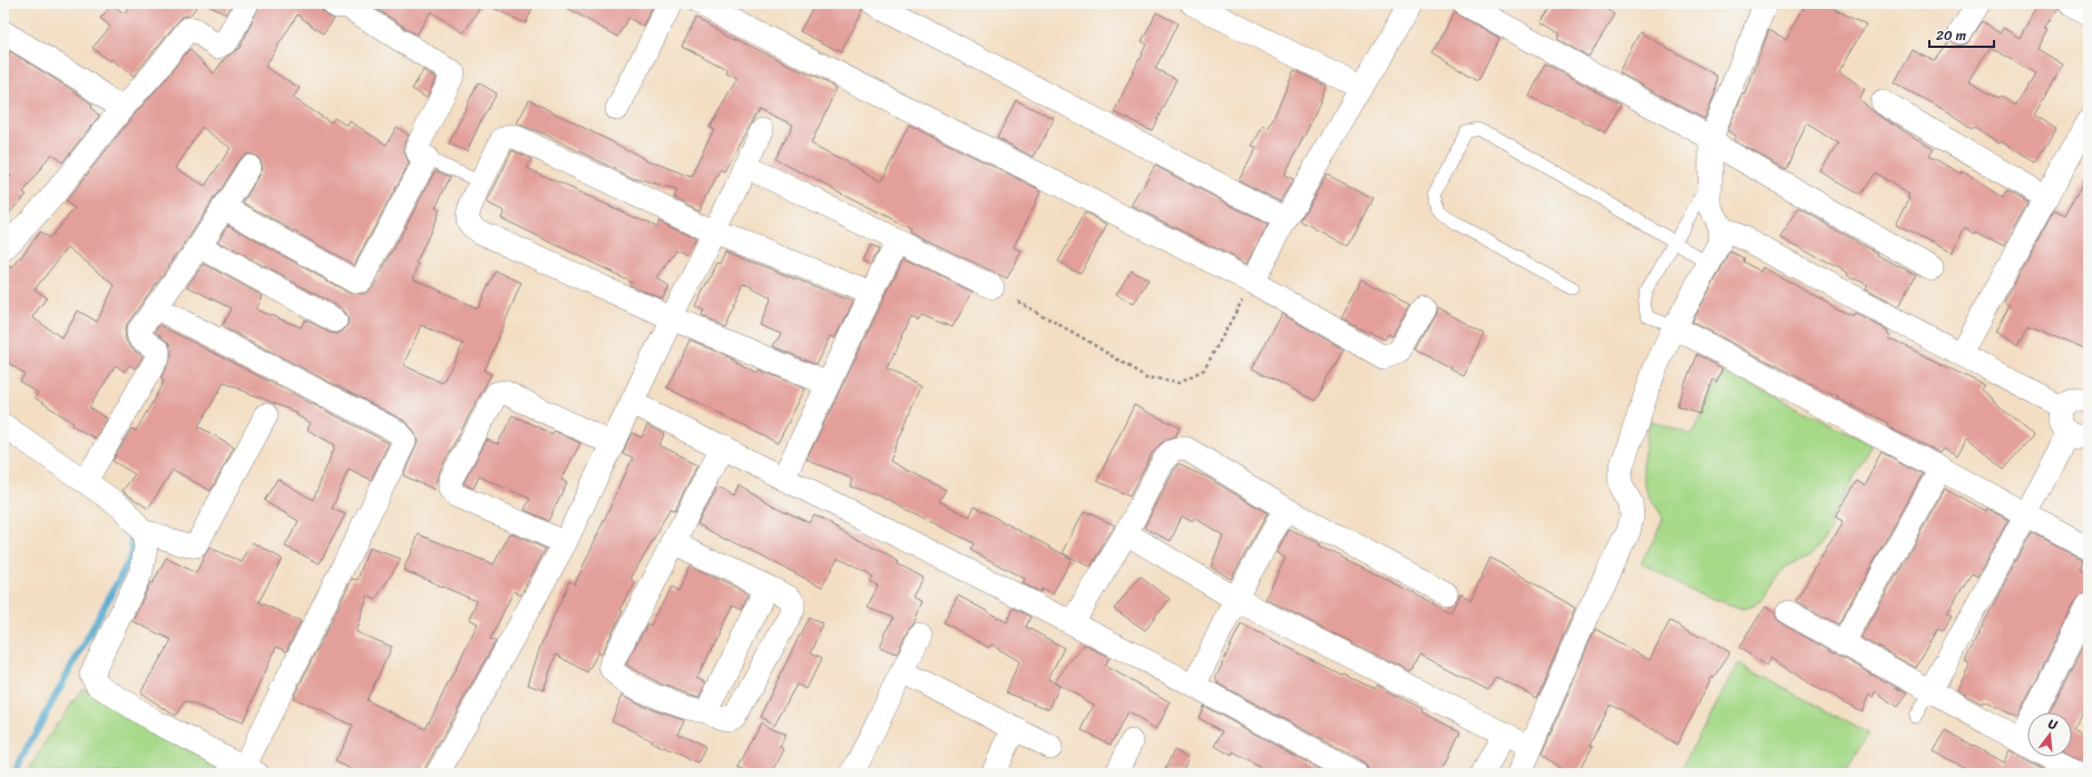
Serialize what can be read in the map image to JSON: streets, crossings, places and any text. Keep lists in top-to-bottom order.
{
  "scale_bar": "20 m",
  "north": "top"
}
